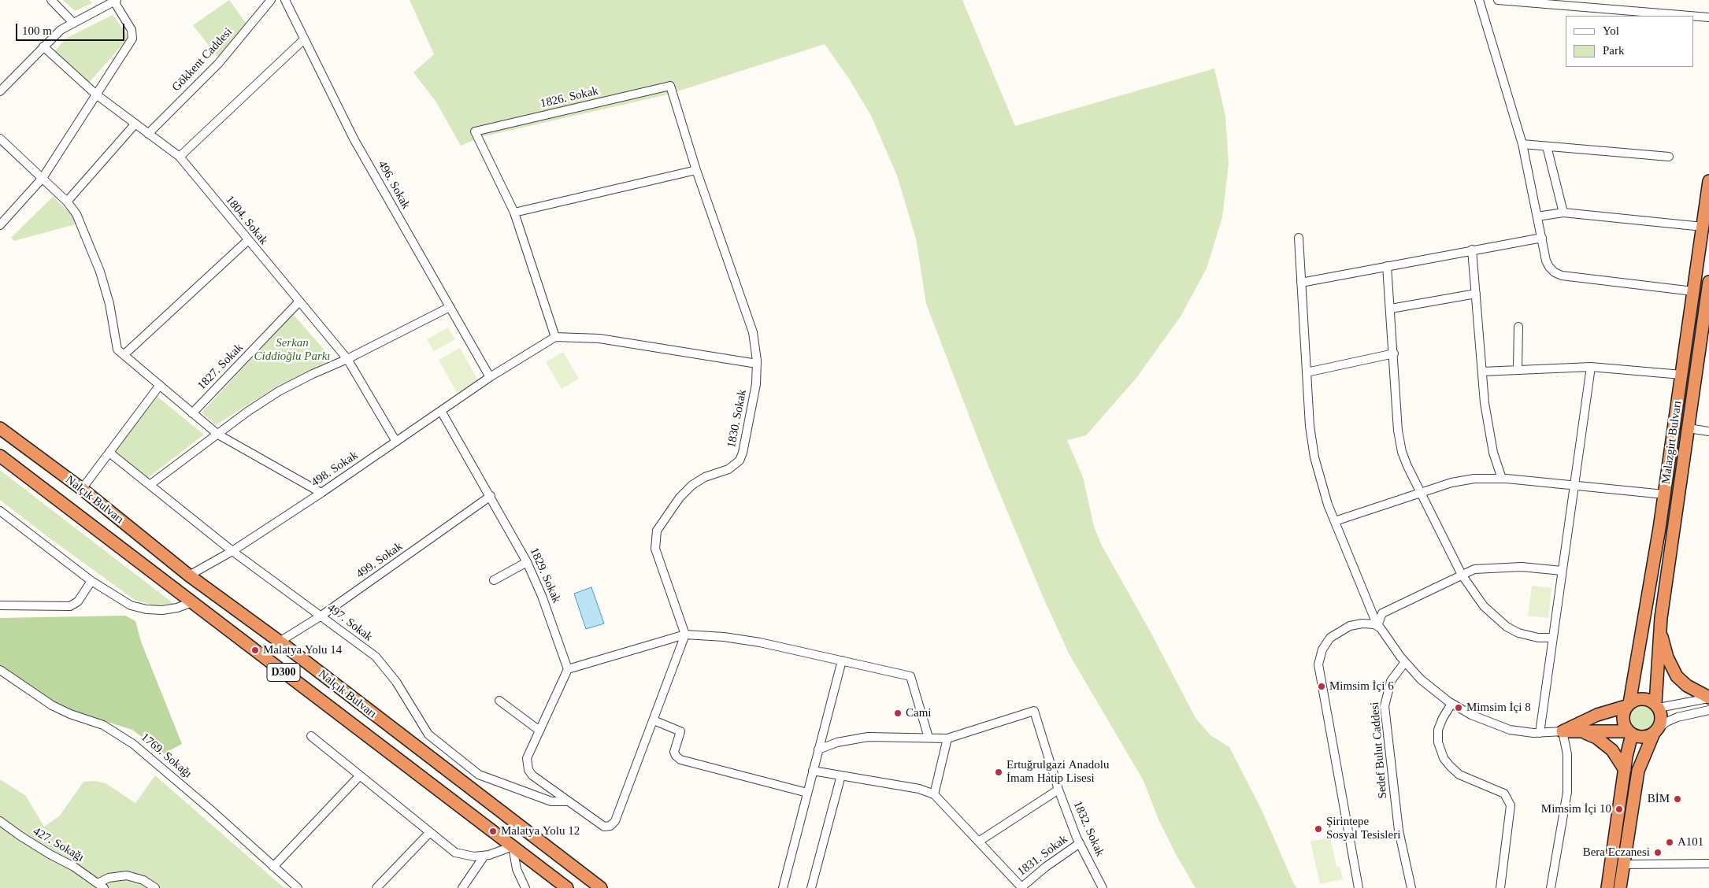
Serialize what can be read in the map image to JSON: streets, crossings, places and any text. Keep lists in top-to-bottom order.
{
  "streets": {
    "highway": ["Malazgirt Bulvarı", "Nalçık Bulvarı", "D300"],
    "street": [
      "Gökkent Caddesi",
      "1826. Sokak",
      "496. Sokak",
      "1804. Sokak",
      "1827. Sokak",
      "1830. Sokak",
      "498. Sokak",
      "499. Sokak",
      "1829. Sokak",
      "497. Sokak",
      "Sedef Bulut Caddesi",
      "1769. Sokağı",
      "1832. Sokak",
      "427. Sokağı",
      "1831. Sokak"
    ]
  },
  "crossings": [
    ["Gökkent Caddesi", "1804. Sokak"],
    ["1826. Sokak", "1830. Sokak"],
    ["496. Sokak", "498. Sokak"],
    ["1804. Sokak", "1827. Sokak"],
    ["1804. Sokak", "498. Sokak"],
    ["498. Sokak", "Nalçık Bulvarı"],
    ["498. Sokak", "1829. Sokak"],
    ["498. Sokak", "497. Sokak"],
    ["Nalçık Bulvarı", "499. Sokak"],
    ["499. Sokak", "1829. Sokak"],
    ["499. Sokak", "497. Sokak"],
    ["1832. Sokak", "1831. Sokak"]
  ],
  "parks": ["Serkan Ciddioğlu Parkı"],
  "places": [
    "Malatya Yolu 14",
    "Mimsim İçi 6",
    "Mimsim İçi 8",
    "Cami",
    "Ertuğrulgazi Anadolu İmam Hatip Lisesi",
    "BİM",
    "Mimsim İçi 10",
    "Şirintepe Sosyal Tesisleri",
    "Malatya Yolu 12",
    "A101",
    "Bera Eczanesi"
  ],
  "legend": ["Yol", "Park"],
  "scale_bar": "100 m"
}
